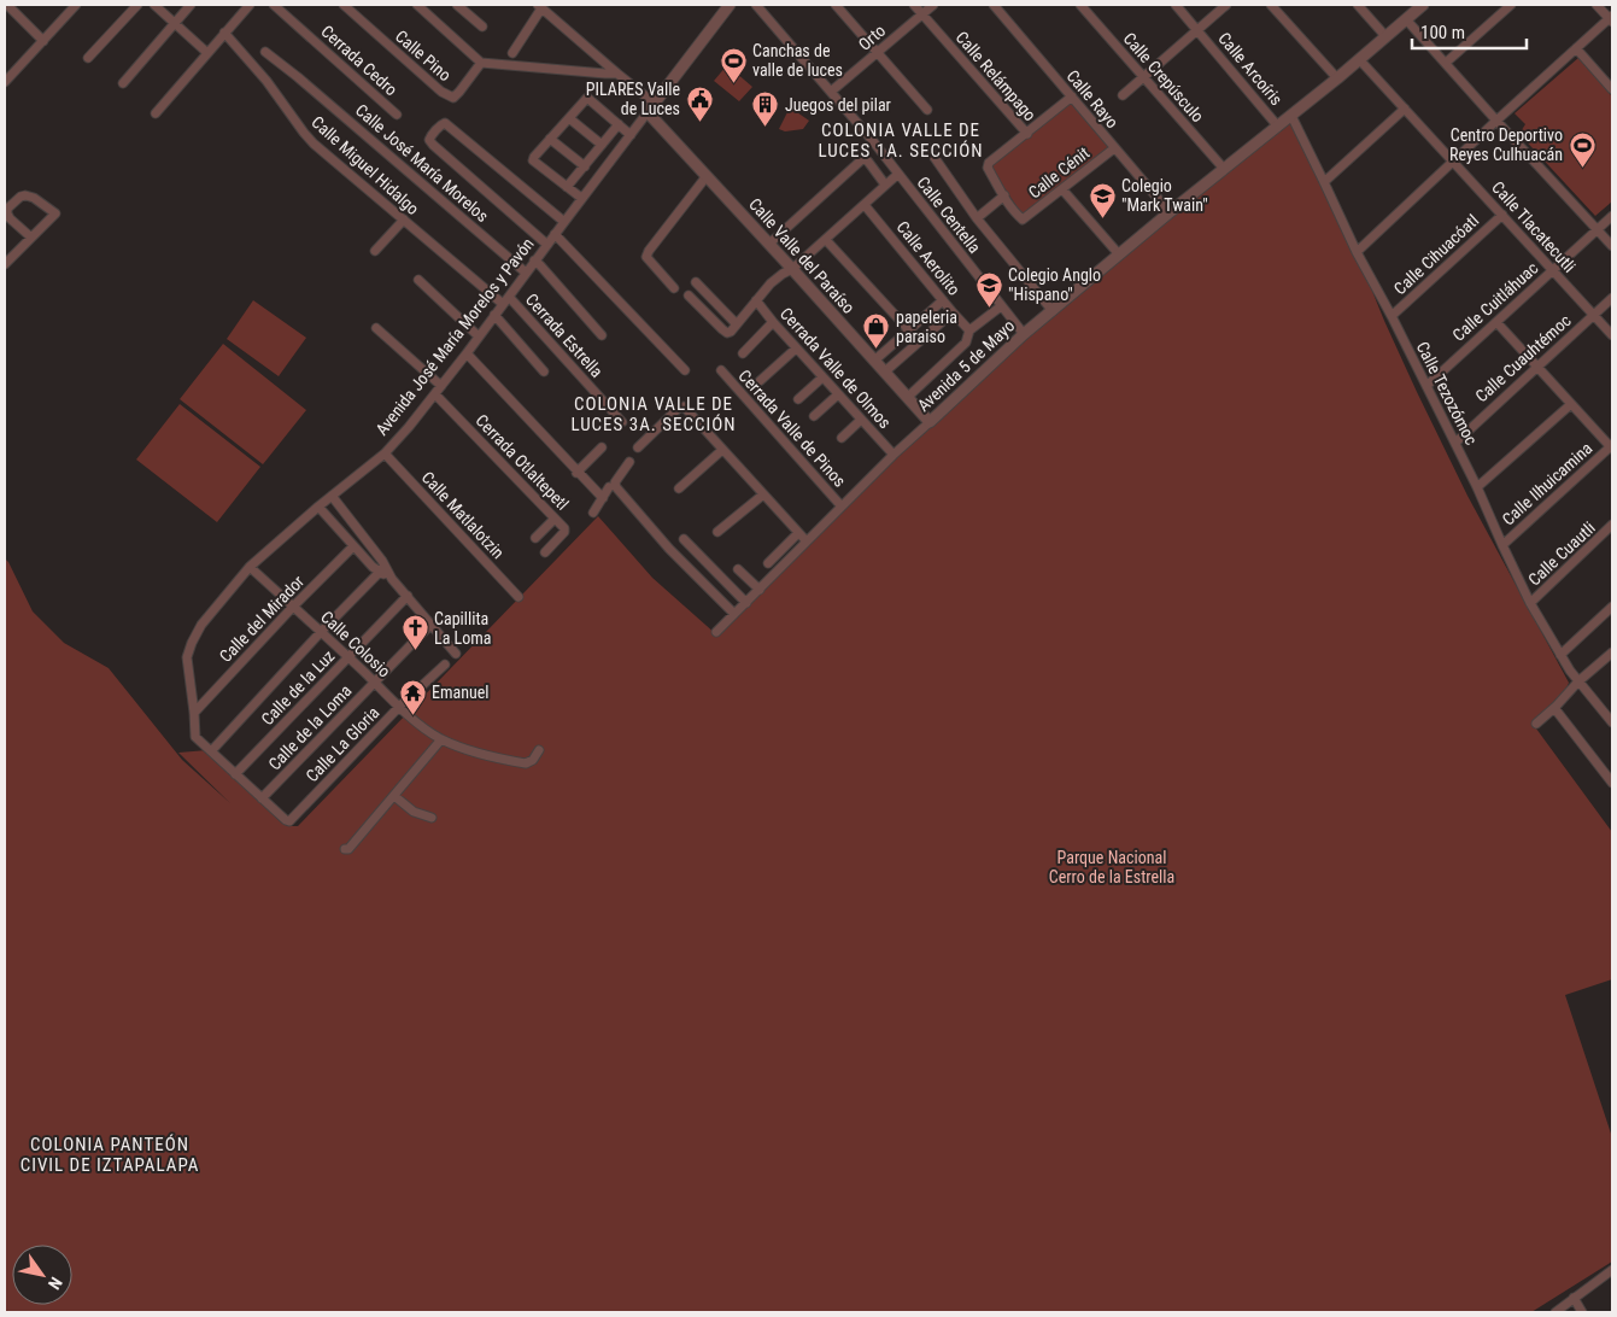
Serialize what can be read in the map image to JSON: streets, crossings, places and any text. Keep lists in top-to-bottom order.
{
  "streets": {
    "street": [
      "Orto",
      "Calle Pino",
      "Cerrada Cedro",
      "Calle Arcoíris",
      "Calle Relámpago",
      "Calle Crepúsculo",
      "Calle Rayo",
      "Calle José María Morelos",
      "Calle Miguel Hidalgo",
      "Calle Cénit",
      "Calle Centella",
      "Calle Tlacatecutli",
      "Calle Cihuacóatl",
      "Calle Valle del Paraíso",
      "Calle Aerolito",
      "Calle Cuitláhuac",
      "Cerrada Estrella",
      "Avenida José María Morelos y Pavón",
      "Calle Cuauhtémoc",
      "Avenida 5 de Mayo",
      "Cerrada Valle de Olmos",
      "Calle Tezozómoc",
      "Cerrada Valle de Pinos",
      "Cerrada Otlaltepetl",
      "Calle Ilhuicamina",
      "Calle Matlalotzin",
      "Calle Cuautli",
      "Calle del Mirador",
      "Calle Colosio",
      "Calle de la Luz",
      "Calle de la Loma",
      "Calle La Gloria"
    ]
  },
  "crossings": [
    ["Orto", "Calle Relámpago"],
    ["Orto", "Calle Centella"],
    ["Calle Arcoíris", "Avenida 5 de Mayo"],
    ["Calle Relámpago", "Calle Cénit"],
    ["Calle Crepúsculo", "Avenida 5 de Mayo"],
    ["Calle Rayo", "Calle Cénit"],
    ["Calle Rayo", "Avenida 5 de Mayo"],
    ["Calle José María Morelos", "Avenida José María Morelos y Pavón"],
    ["Calle Miguel Hidalgo", "Avenida José María Morelos y Pavón"],
    ["Calle Centella", "Avenida 5 de Mayo"],
    ["Calle Tlacatecutli", "Calle Cihuacóatl"],
    ["Calle Tlacatecutli", "Calle Cuitláhuac"],
    ["Calle Tlacatecutli", "Calle Cuauhtémoc"],
    ["Calle Tlacatecutli", "Avenida 5 de Mayo"],
    ["Calle Cihuacóatl", "Calle Tezozómoc"],
    ["Calle Valle del Paraíso", "Avenida José María Morelos y Pavón"],
    ["Calle Valle del Paraíso", "Avenida 5 de Mayo"],
    ["Calle Cuitláhuac", "Calle Tezozómoc"],
    ["Cerrada Estrella", "Avenida José María Morelos y Pavón"],
    ["Avenida José María Morelos y Pavón", "Cerrada Otlaltepetl"],
    ["Avenida José María Morelos y Pavón", "Calle Matlalotzin"],
    ["Avenida José María Morelos y Pavón", "Calle del Mirador"],
    ["Avenida José María Morelos y Pavón", "Calle Colosio"],
    ["Calle Cuauhtémoc", "Calle Tezozómoc"],
    ["Avenida 5 de Mayo", "Cerrada Valle de Olmos"],
    ["Avenida 5 de Mayo", "Calle Tezozómoc"],
    ["Avenida 5 de Mayo", "Cerrada Valle de Pinos"],
    ["Calle Tezozómoc", "Calle Ilhuicamina"],
    ["Calle Tezozómoc", "Calle Cuautli"],
    ["Calle del Mirador", "Calle Colosio"],
    ["Calle Colosio", "Calle de la Luz"],
    ["Calle Colosio", "Calle de la Loma"],
    ["Calle Colosio", "Calle La Gloria"],
    ["Calle de la Loma", "Calle La Gloria"]
  ],
  "districts": ["COLONIA VALLE DE LUCES 1A. SECCIÓN", "COLONIA VALLE DE LUCES 3A. SECCIÓN", "COLONIA PANTEÓN CIVIL DE IZTAPALAPA"],
  "parks": ["Parque Nacional Cerro de la Estrella"],
  "places": {
    "sports": ["Canchas de valle de luces", "Centro Deportivo Reyes Culhuacán"],
    "public building": ["PILARES Valle de Luces"],
    "building": ["Juegos del pilar"],
    "school or university": ["Colegio \"Mark Twain\"", "Colegio Anglo \"Hispano\""],
    "shop": ["papeleria paraiso"],
    "church": ["Capillita La Loma"],
    "temple": ["Emanuel"]
  },
  "scale_bar": "100 m",
  "north": "bottom right"
}
